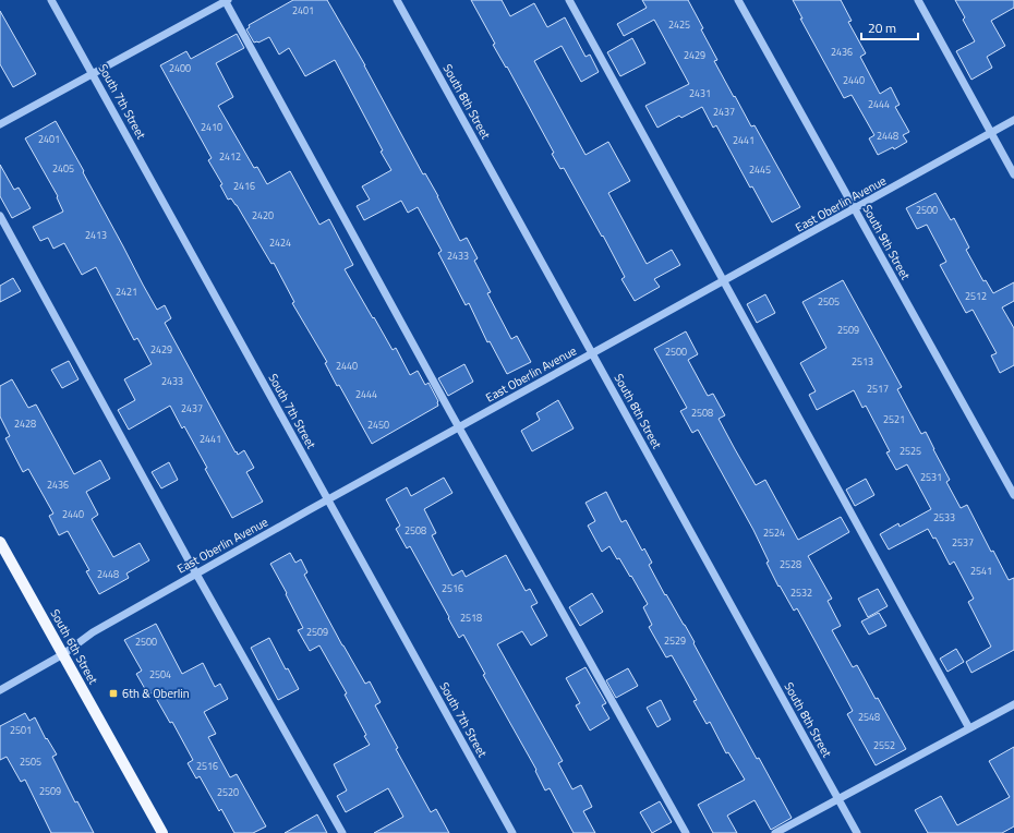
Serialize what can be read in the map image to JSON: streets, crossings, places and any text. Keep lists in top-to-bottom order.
{
  "streets": {
    "main road": ["South 6th Street"],
    "street": [
      "South 7th Street",
      "South 8th Street",
      "East Oberlin Avenue",
      "South 9th Street"
    ]
  },
  "crossings": [
    ["South 7th Street", "East Oberlin Avenue"],
    ["South 8th Street", "East Oberlin Avenue"],
    ["East Oberlin Avenue", "South 9th Street"],
    ["East Oberlin Avenue", "South 6th Street"]
  ],
  "places": {
    "transit": ["6th & Oberlin"]
  },
  "house_numbers": [
    "2401",
    "2425",
    "2436",
    "2429",
    "2400",
    "2440",
    "2431",
    "2444",
    "2437",
    "2410",
    "2448",
    "2401",
    "2441",
    "2412",
    "2405",
    "2445",
    "2416",
    "2500",
    "2420",
    "2413",
    "2424",
    "2433",
    "2421",
    "2512",
    "2505",
    "2509",
    "2429",
    "2500",
    "2513",
    "2440",
    "2433",
    "2517",
    "2444",
    "2437",
    "2508",
    "2521",
    "2428",
    "2450",
    "2441",
    "2525",
    "2531",
    "2436",
    "2440",
    "2533",
    "2508",
    "2524",
    "2537",
    "2528",
    "2541",
    "2448",
    "2516",
    "2532",
    "2518",
    "2509",
    "2529",
    "2500",
    "2504",
    "2548",
    "2501",
    "2552",
    "2505",
    "2516",
    "2509",
    "2520"
  ],
  "scale_bar": "20 m"
}
